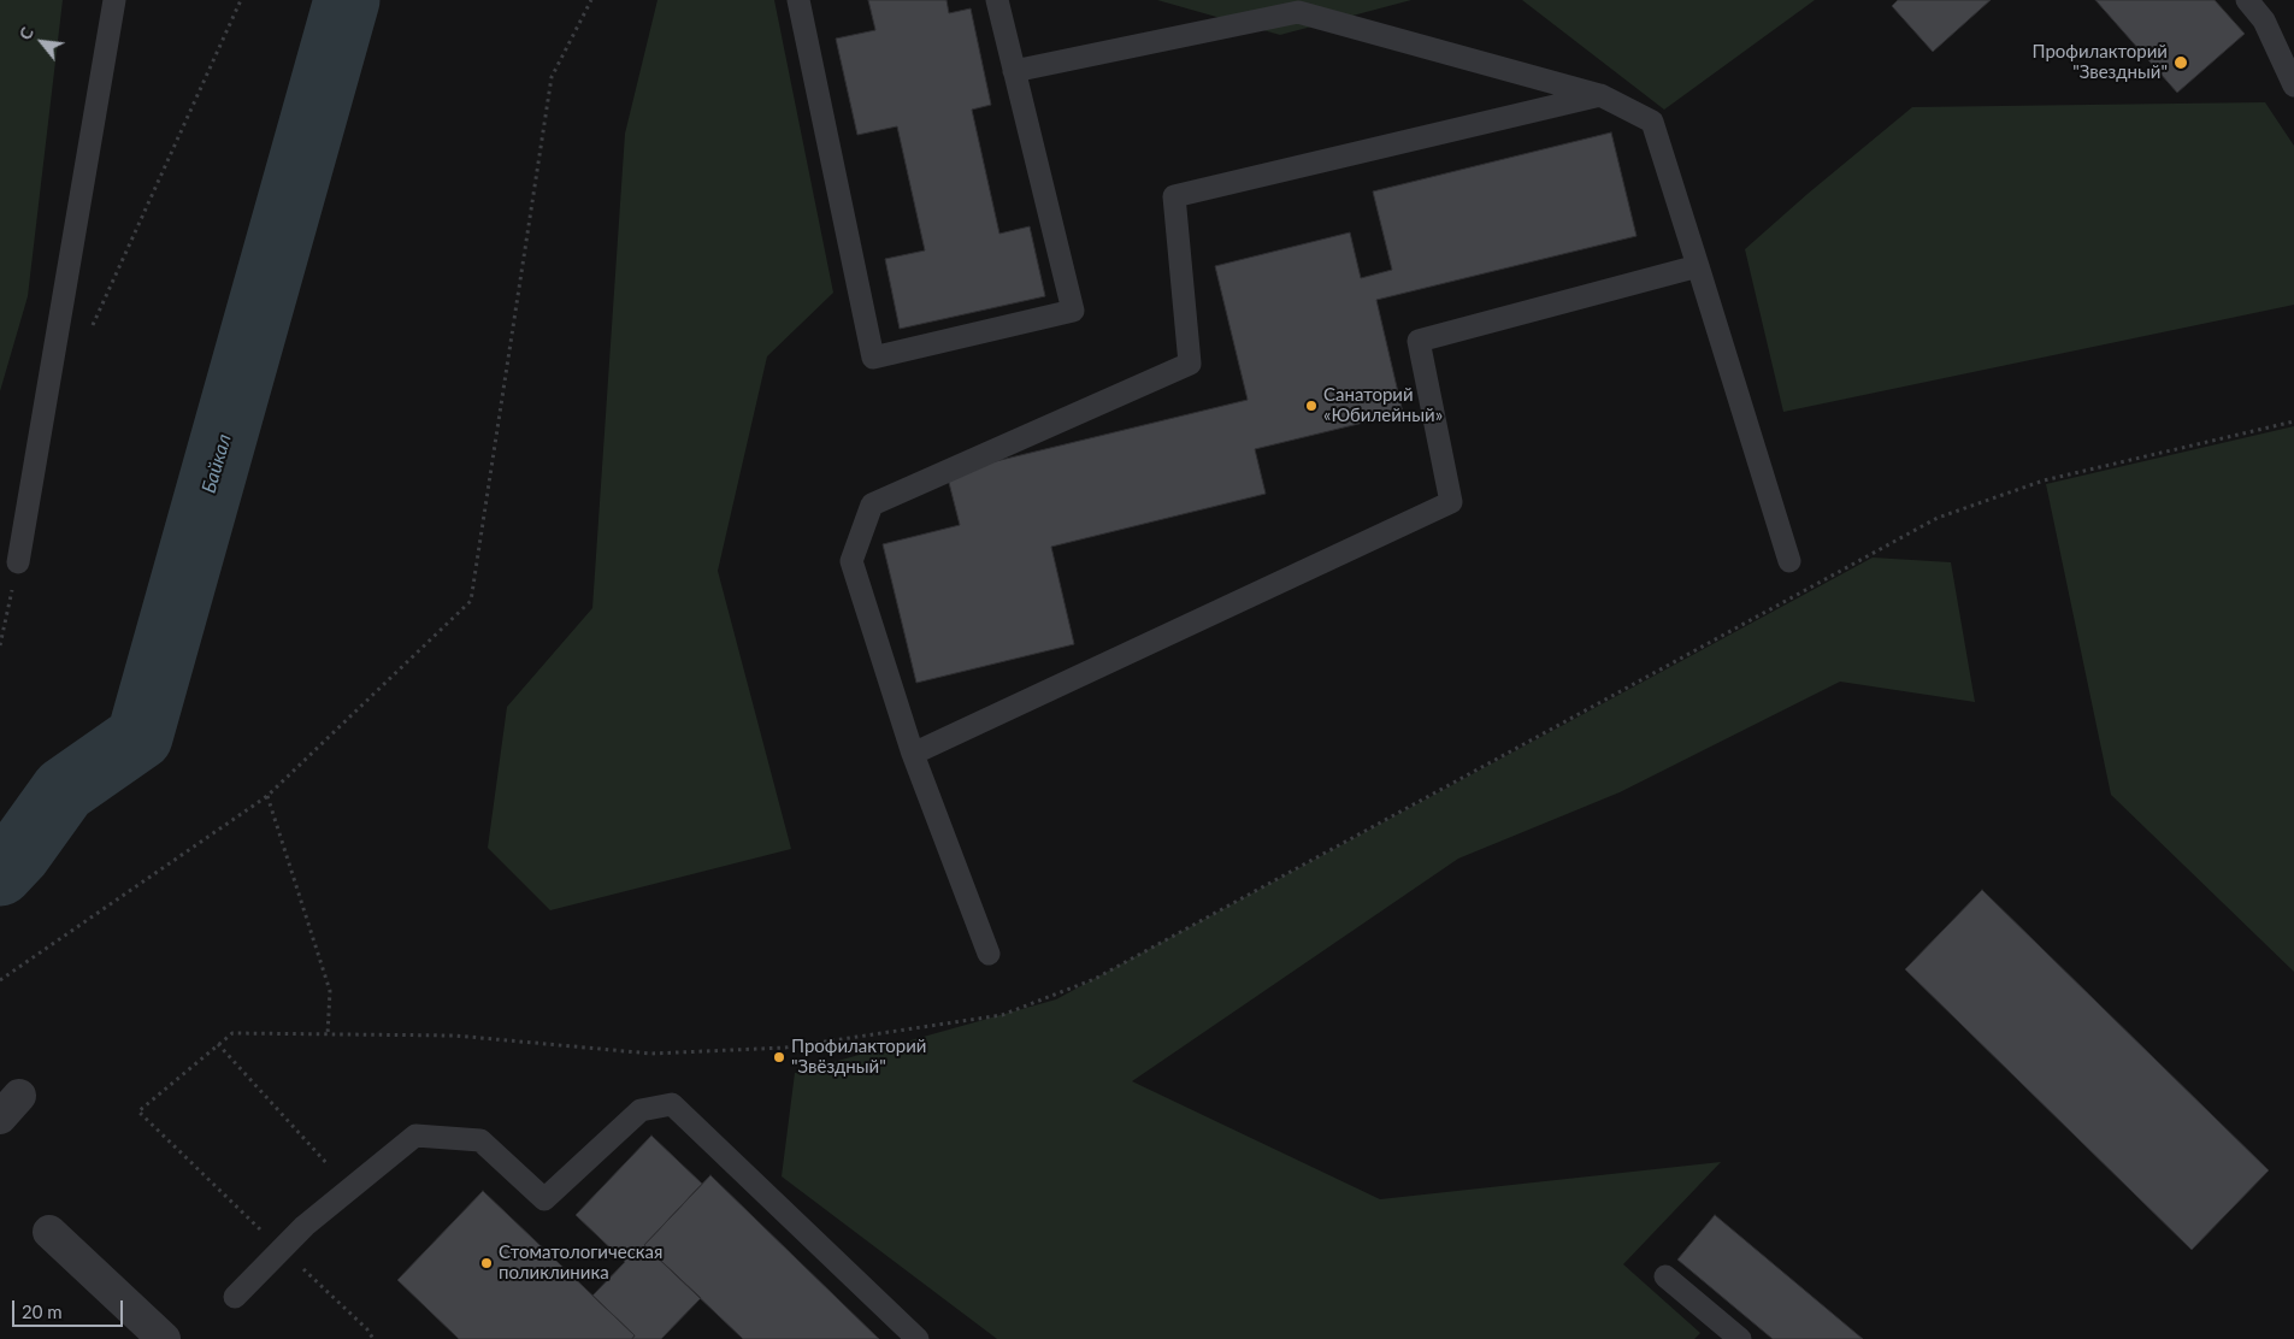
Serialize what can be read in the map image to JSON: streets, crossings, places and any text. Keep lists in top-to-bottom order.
{
  "water": ["Байкал"],
  "places": [
    "Профилакторий \"Звездный\"",
    "Санаторий «Юбилейный»",
    "Профилакторий \"Звёздный\"",
    "Стоматологическая поликлиника"
  ],
  "scale_bar": "20 m",
  "north": "top left"
}
